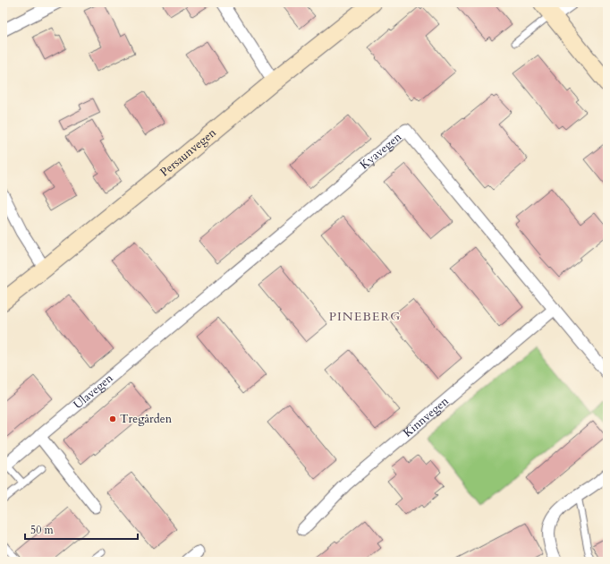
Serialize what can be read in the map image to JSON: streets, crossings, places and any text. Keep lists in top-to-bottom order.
{
  "streets": {
    "street": [
      "Kyavegen",
      "Persaunvegen",
      "Ulavegen",
      "Kinnvegen"
    ]
  },
  "crossings": [
    ["Kyavegen", "Ulavegen"],
    ["Kyavegen", "Kinnvegen"]
  ],
  "districts": ["PINEBERG"],
  "places": ["Tregården"],
  "scale_bar": "50 m"
}
